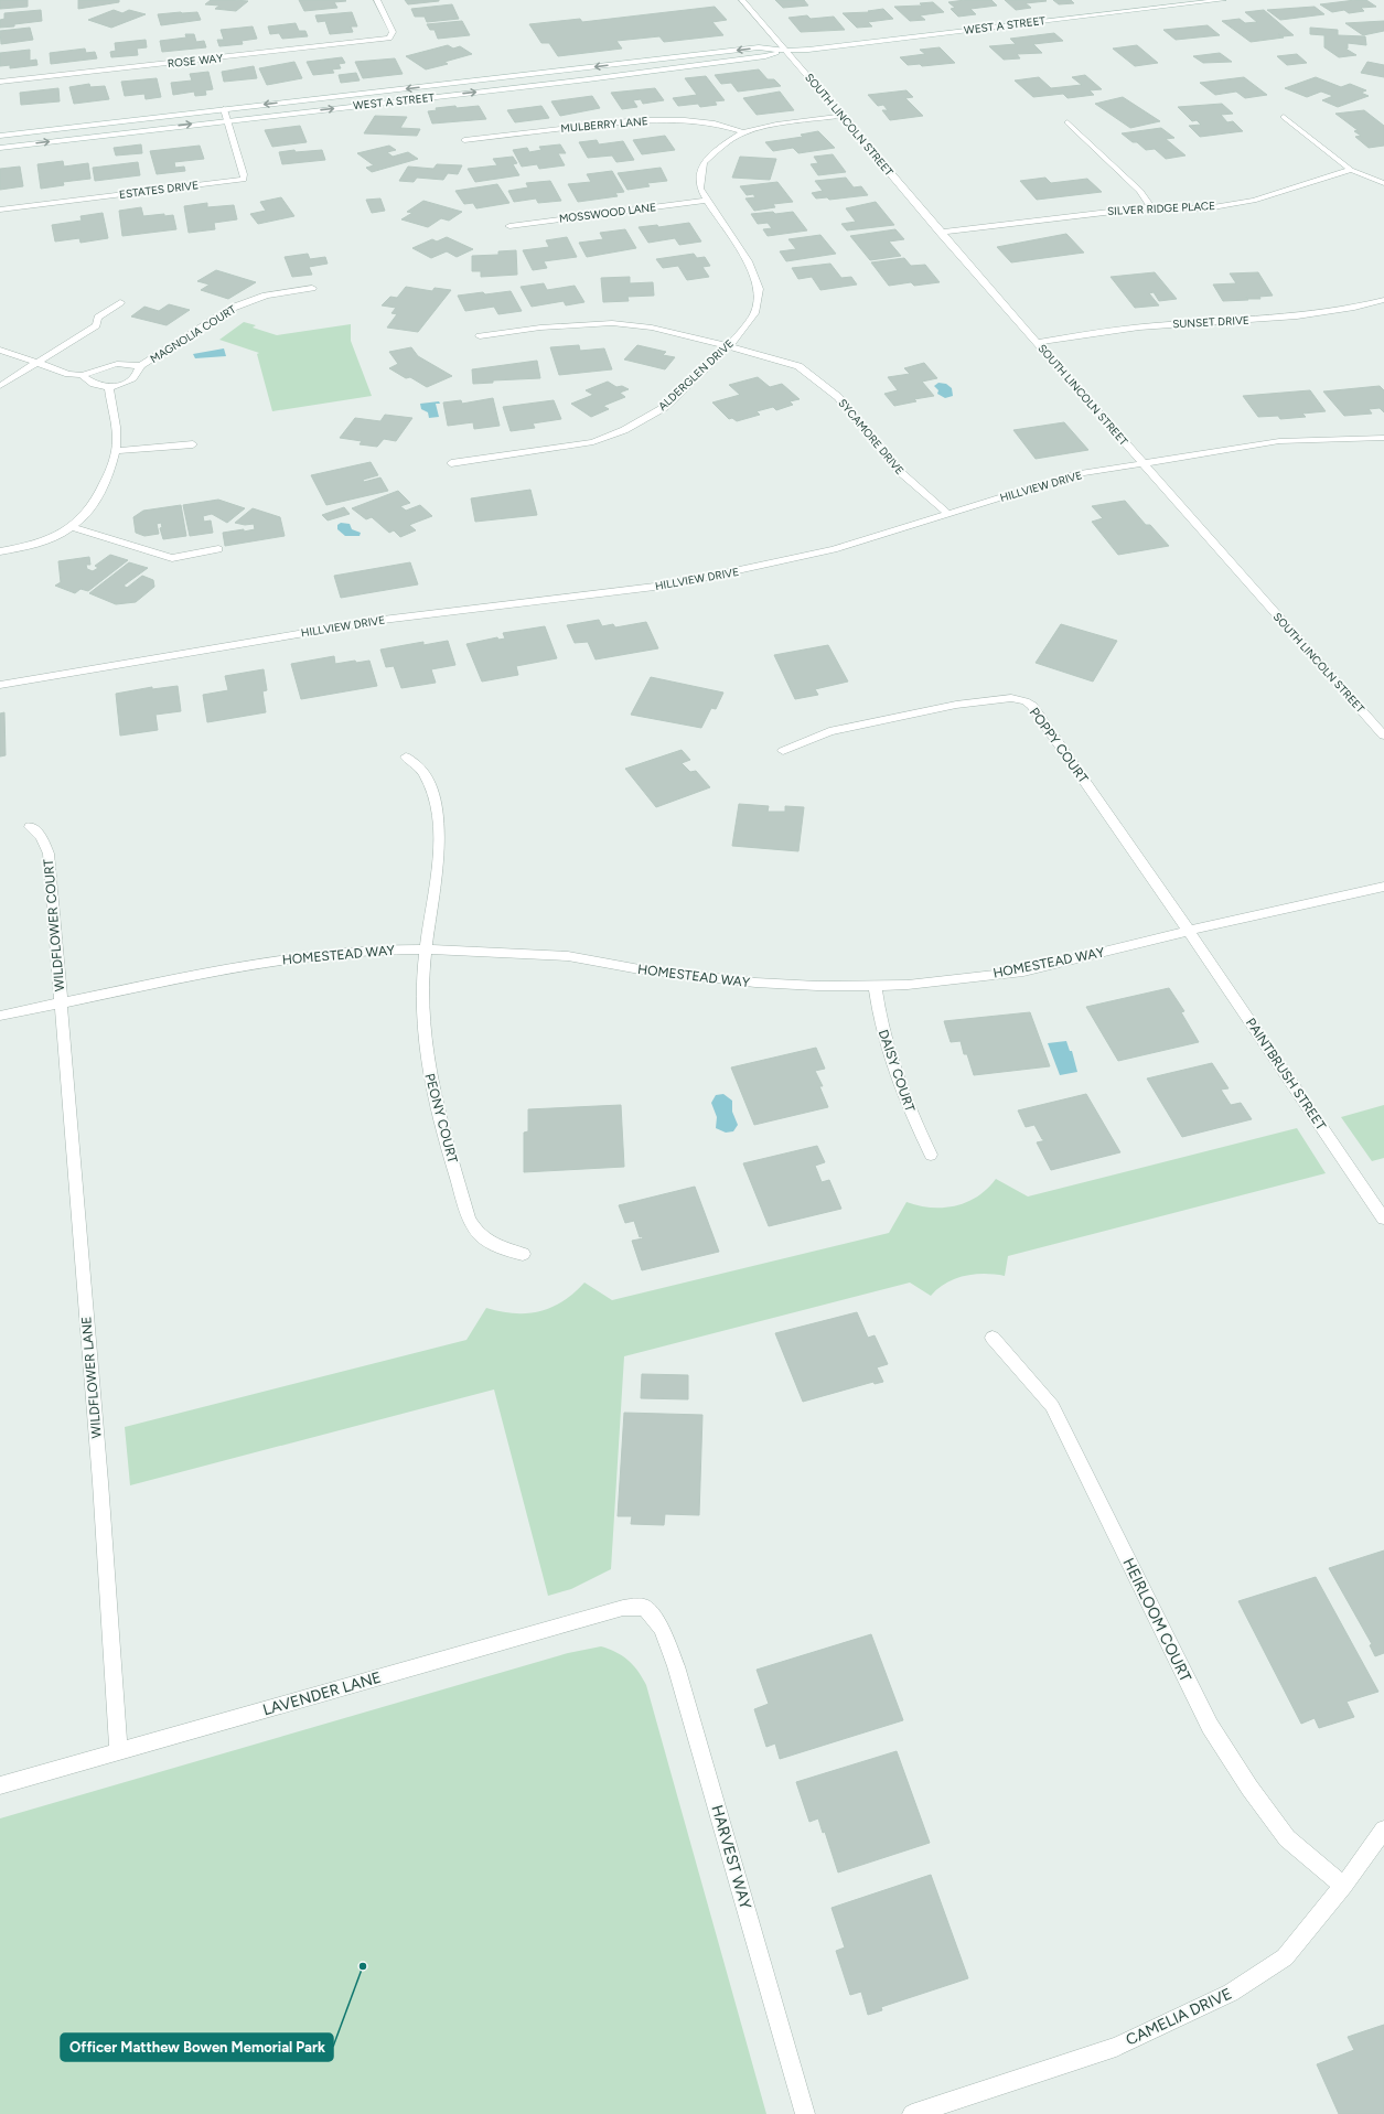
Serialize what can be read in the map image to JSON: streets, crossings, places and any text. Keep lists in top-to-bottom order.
{
  "streets": {
    "street": [
      "WEST A STREET",
      "ROSE WAY",
      "MULBERRY LANE",
      "SOUTH LINCOLN STREET",
      "ESTATES DRIVE",
      "SILVER RIDGE PLACE",
      "MOSSWOOD LANE",
      "SUNSET DRIVE",
      "MAGNOLIA COURT",
      "ALDERGLEN DRIVE",
      "SYCAMORE DRIVE",
      "HILLVIEW DRIVE",
      "POPPY COURT",
      "WILDFLOWER COURT",
      "HOMESTEAD WAY",
      "DAISY COURT",
      "PAINTBRUSH STREET",
      "PEONY COURT",
      "WILDFLOWER LANE",
      "HEIRLOOM COURT",
      "LAVENDER LANE",
      "HARVEST WAY",
      "CAMELIA DRIVE"
    ]
  },
  "crossings": [
    ["WEST A STREET", "SOUTH LINCOLN STREET"],
    ["WEST A STREET", "ESTATES DRIVE"],
    ["MULBERRY LANE", "ALDERGLEN DRIVE"],
    ["SOUTH LINCOLN STREET", "SILVER RIDGE PLACE"],
    ["SOUTH LINCOLN STREET", "SUNSET DRIVE"],
    ["SOUTH LINCOLN STREET", "ALDERGLEN DRIVE"],
    ["SOUTH LINCOLN STREET", "HILLVIEW DRIVE"],
    ["MOSSWOOD LANE", "ALDERGLEN DRIVE"],
    ["ALDERGLEN DRIVE", "SYCAMORE DRIVE"],
    ["SYCAMORE DRIVE", "HILLVIEW DRIVE"],
    ["POPPY COURT", "HOMESTEAD WAY"],
    ["POPPY COURT", "PAINTBRUSH STREET"],
    ["WILDFLOWER COURT", "HOMESTEAD WAY"],
    ["WILDFLOWER COURT", "WILDFLOWER LANE"],
    ["HOMESTEAD WAY", "DAISY COURT"],
    ["HOMESTEAD WAY", "PAINTBRUSH STREET"],
    ["HOMESTEAD WAY", "PEONY COURT"],
    ["HOMESTEAD WAY", "WILDFLOWER LANE"],
    ["WILDFLOWER LANE", "LAVENDER LANE"],
    ["HEIRLOOM COURT", "CAMELIA DRIVE"],
    ["LAVENDER LANE", "HARVEST WAY"]
  ],
  "places": ["Officer Matthew Bowen Memorial Park"]
}
